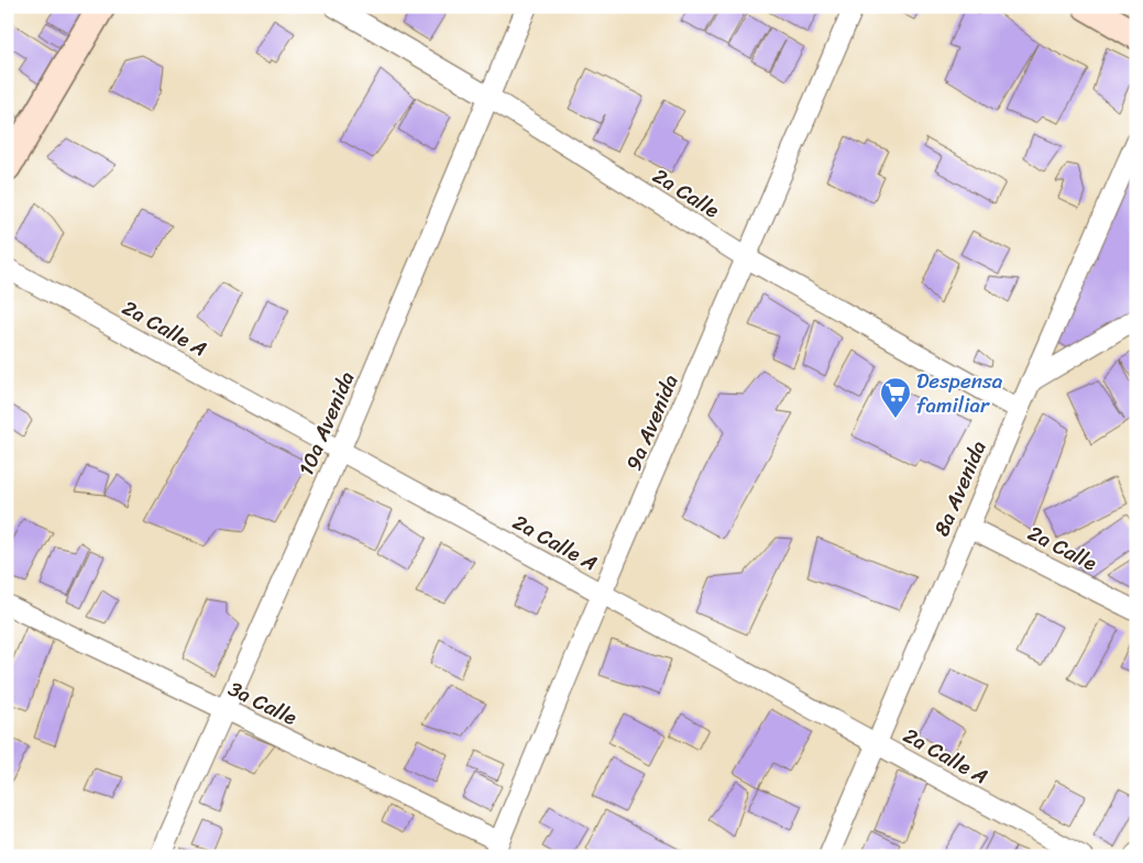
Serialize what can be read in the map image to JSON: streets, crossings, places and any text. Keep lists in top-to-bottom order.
{
  "streets": {
    "street": [
      "2a Calle",
      "2a Calle A",
      "9a Avenida",
      "10a Avenida",
      "8a Avenida",
      "3a Calle"
    ]
  },
  "crossings": [
    ["2a Calle", "9a Avenida"],
    ["2a Calle", "10a Avenida"],
    ["2a Calle", "8a Avenida"],
    ["2a Calle A", "9a Avenida"],
    ["2a Calle A", "10a Avenida"],
    ["2a Calle A", "8a Avenida"],
    ["9a Avenida", "3a Calle"],
    ["10a Avenida", "3a Calle"]
  ],
  "places": {
    "supermarket": ["Despensa familiar"]
  }
}
